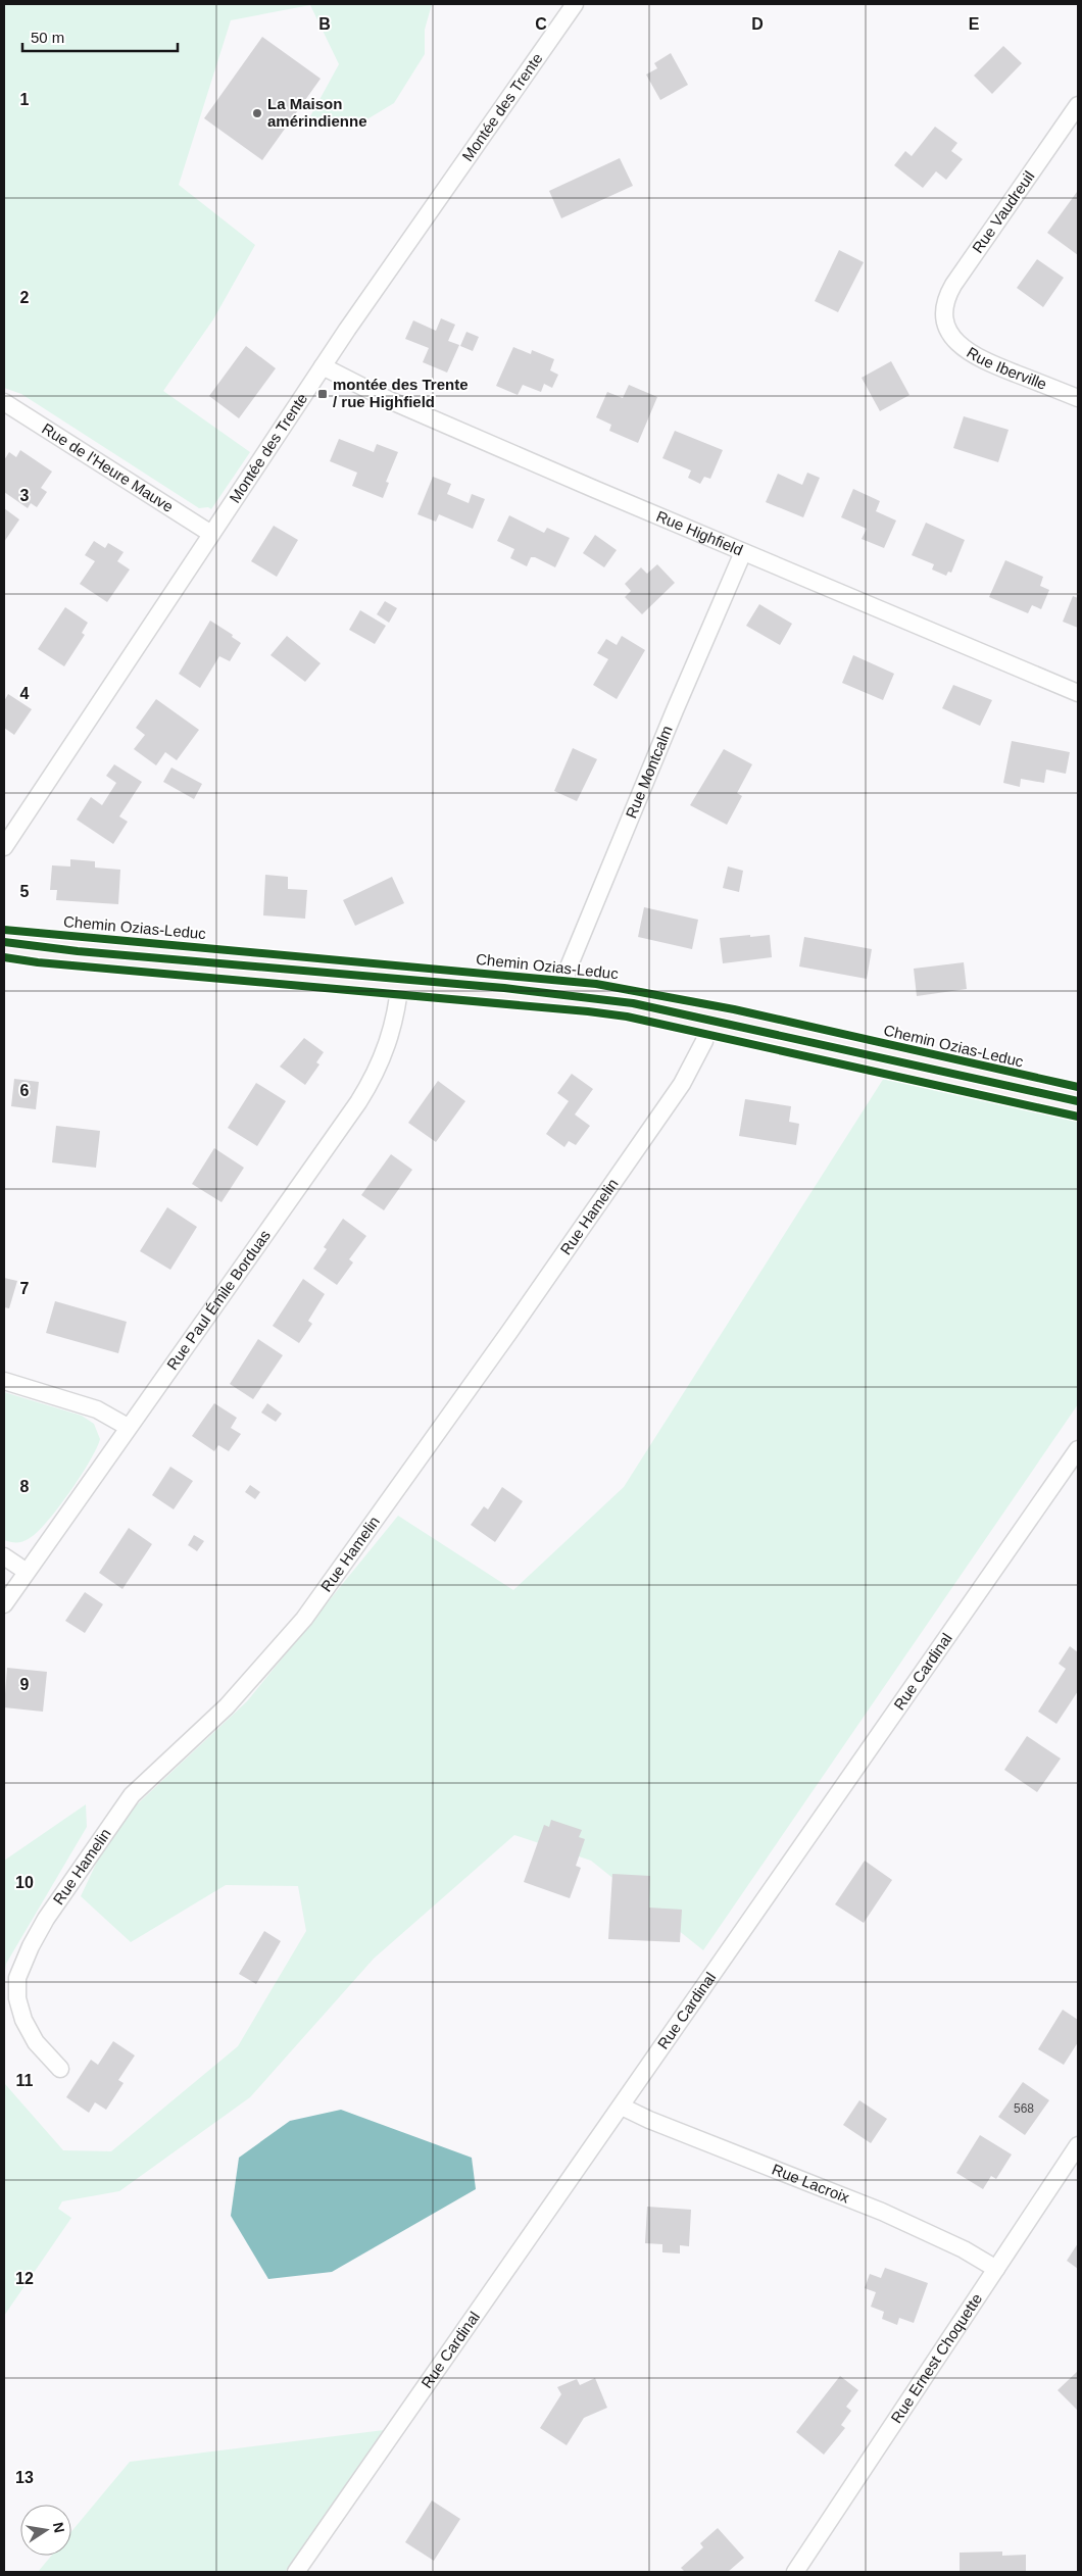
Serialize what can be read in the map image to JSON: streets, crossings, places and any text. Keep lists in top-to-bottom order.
{
  "streets": {
    "street": [
      "Montée des Trente",
      "Rue Vaudreuil",
      "Rue Iberville",
      "Rue de l'Heure Mauve",
      "Rue Highfield",
      "Rue Montcalm",
      "Chemin Ozias-Leduc",
      "Rue Hamelin",
      "Rue Paul Émile Borduas",
      "Rue Cardinal",
      "Rue Lacroix",
      "Rue Ernest Choquette"
    ]
  },
  "crossings": [
    ["Montée des Trente", "Rue de l'Heure Mauve"],
    ["Montée des Trente", "Rue Highfield"],
    ["Rue Vaudreuil", "Rue Iberville"],
    ["Rue Highfield", "Rue Montcalm"],
    ["Rue Montcalm", "Chemin Ozias-Leduc"],
    ["Chemin Ozias-Leduc", "Rue Hamelin"],
    ["Chemin Ozias-Leduc", "Rue Paul Émile Borduas"],
    ["Rue Cardinal", "Rue Lacroix"],
    ["Rue Lacroix", "Rue Ernest Choquette"]
  ],
  "places": {
    "other": ["La Maison amérindienne"],
    "transit": ["montée des Trente / rue Highfield"]
  },
  "house_numbers": ["568"],
  "scale_bar": "50 m",
  "north": "right",
  "grid": {
    "columns": [
      "B",
      "C",
      "D",
      "E"
    ],
    "rows": [
      "1",
      "2",
      "3",
      "4",
      "5",
      "6",
      "7",
      "8",
      "9",
      "10",
      "11",
      "12",
      "13"
    ]
  }
}
